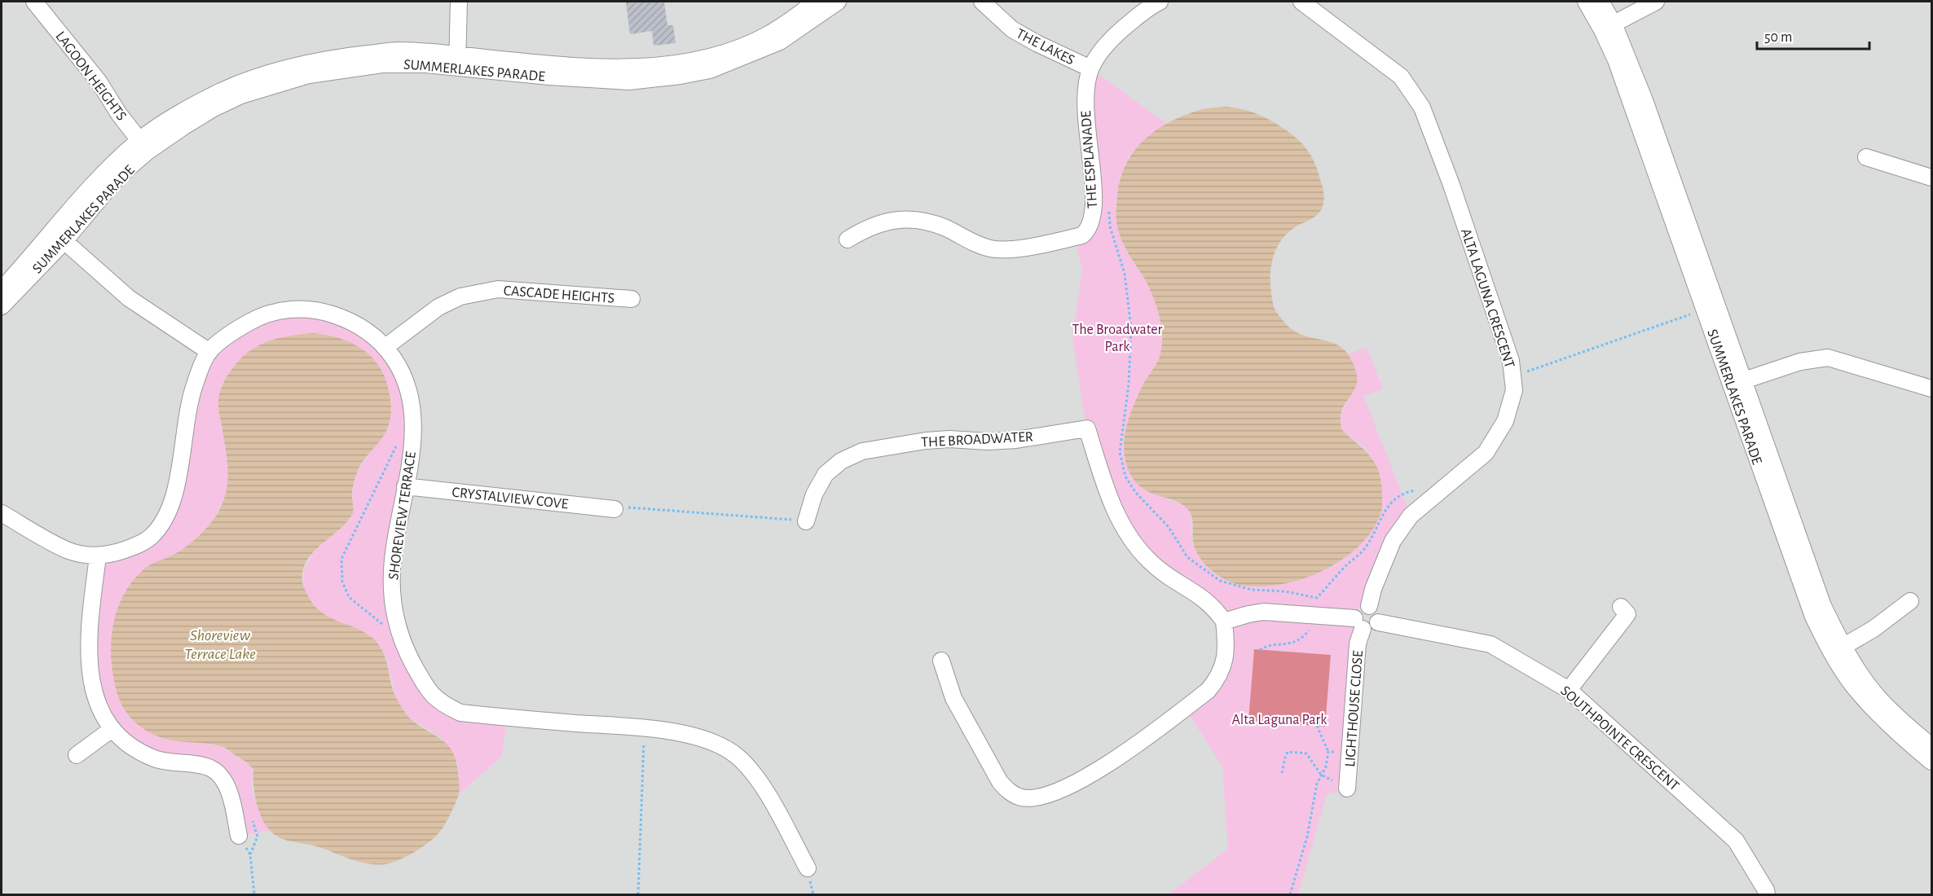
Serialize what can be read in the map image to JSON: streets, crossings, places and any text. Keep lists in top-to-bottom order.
{
  "streets": {
    "street": [
      "THE LAKES",
      "SUMMERLAKES PARADE",
      "LAGOON HEIGHTS",
      "THE ESPLANADE",
      "CASCADE HEIGHTS",
      "ALTA LAGUNA CRESCENT",
      "THE BROADWATER",
      "CRYSTALVIEW COVE",
      "SHOREVIEW TERRACE",
      "LIGHTHOUSE CLOSE",
      "SOUTHPOINTE CRESCENT"
    ]
  },
  "crossings": [
    ["THE LAKES", "THE ESPLANADE"],
    ["SUMMERLAKES PARADE", "LAGOON HEIGHTS"],
    ["CASCADE HEIGHTS", "SHOREVIEW TERRACE"],
    ["ALTA LAGUNA CRESCENT", "LIGHTHOUSE CLOSE"],
    ["ALTA LAGUNA CRESCENT", "SOUTHPOINTE CRESCENT"],
    ["CRYSTALVIEW COVE", "SHOREVIEW TERRACE"],
    ["LIGHTHOUSE CLOSE", "SOUTHPOINTE CRESCENT"]
  ],
  "water": ["Shoreview Terrace Lake"],
  "parks": ["The Broadwater Park", "Alta Laguna Park"],
  "scale_bar": "50 m"
}
